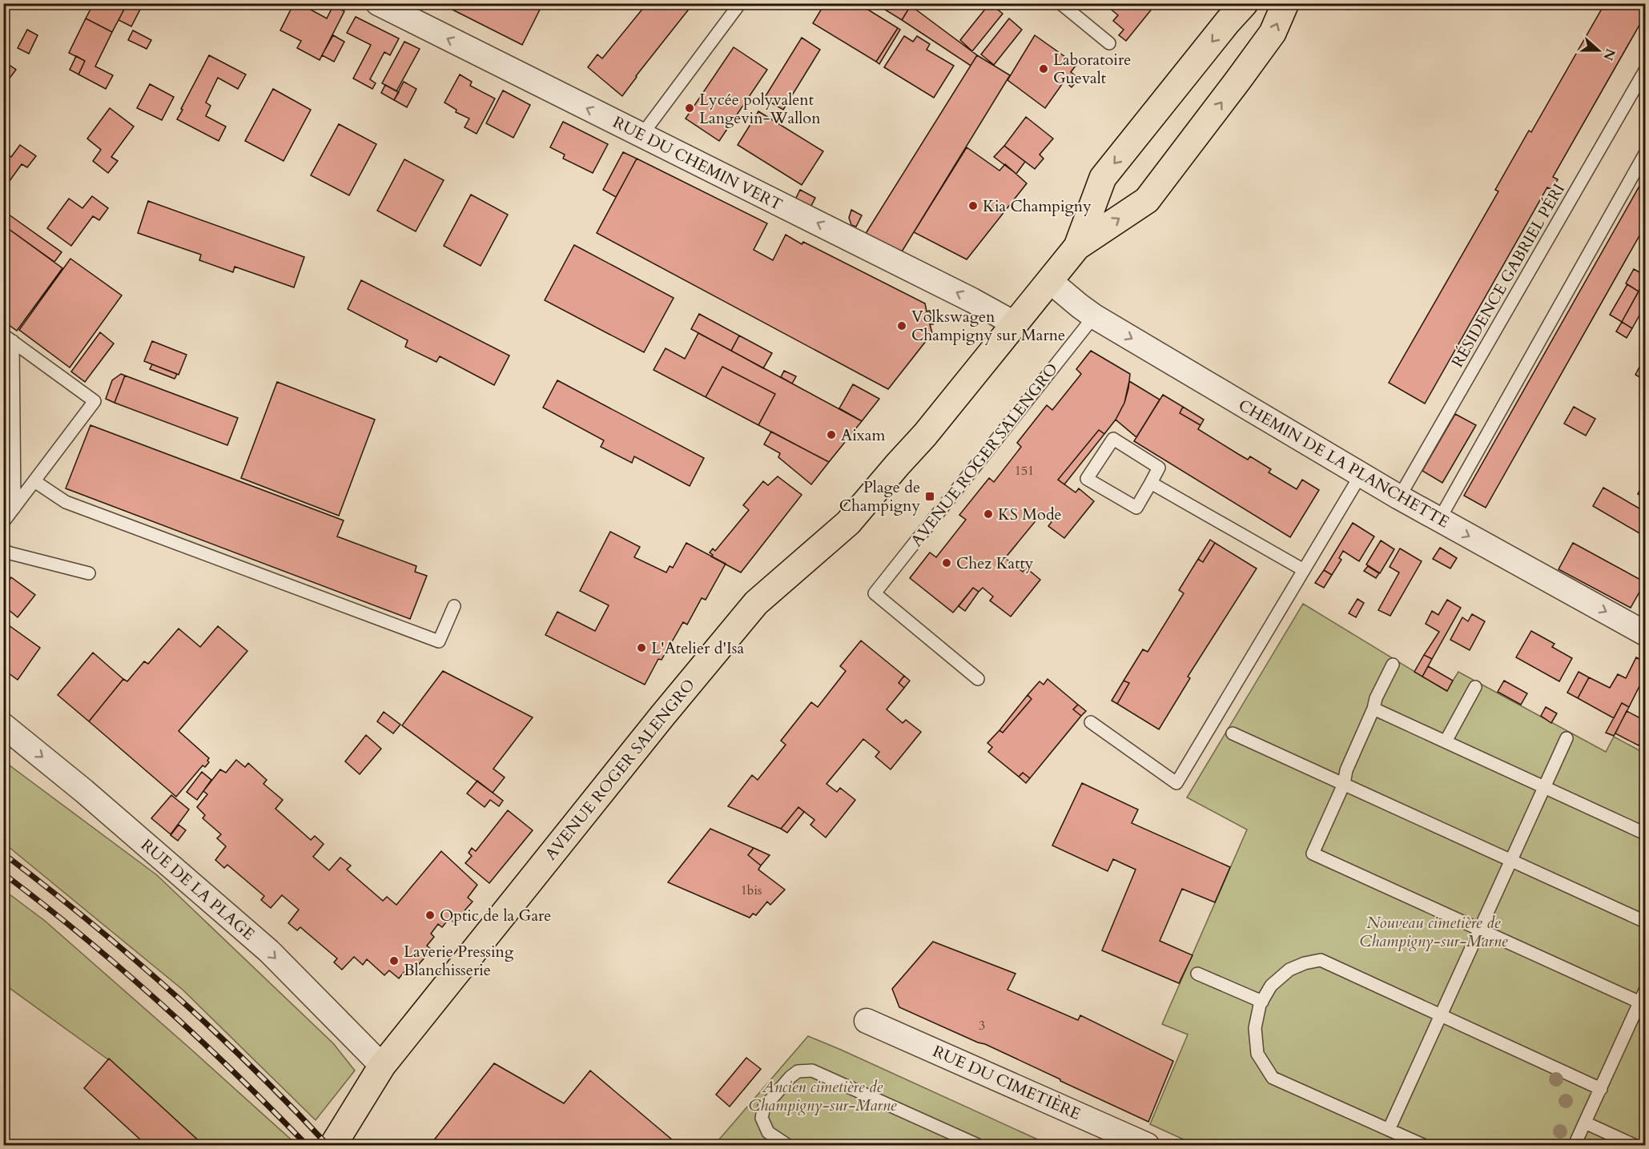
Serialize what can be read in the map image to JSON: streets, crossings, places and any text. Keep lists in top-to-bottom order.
{
  "streets": {
    "main road": ["AVENUE ROGER SALENGRO"],
    "street": [
      "RUE DU CHEMIN VERT",
      "CHEMIN DE LA PLANCHETTE",
      "RUE DE LA PLAGE",
      "RUE DU CIMETIÈRE"
    ],
    "lane": ["RÉSIDENCE GABRIEL PÉRI"]
  },
  "crossings": [
    ["RUE DU CHEMIN VERT", "AVENUE ROGER SALENGRO"],
    ["RÉSIDENCE GABRIEL PÉRI", "CHEMIN DE LA PLANCHETTE"],
    ["AVENUE ROGER SALENGRO", "CHEMIN DE LA PLANCHETTE"],
    ["AVENUE ROGER SALENGRO", "RUE DE LA PLAGE"]
  ],
  "one_way": ["RUE DU CHEMIN VERT", "CHEMIN DE LA PLANCHETTE", "RUE DE LA PLAGE"],
  "parks": ["Nouveau cimetière de Champigny-sur-Marne", "Ancien cimetière de Champigny-sur-Marne"],
  "places": {
    "other": [
      "Laboratoire Guevalt",
      "Lycée polyvalent Langevin-Wallon",
      "Kia Champigny",
      "Volkswagen Champigny sur Marne",
      "Aixam",
      "KS Mode",
      "Chez Katty",
      "L'Atelier d'Isa",
      "Optic de la Gare",
      "Laverie Pressing Blanchisserie"
    ],
    "transit": ["Plage de Champigny"]
  },
  "house_numbers": ["151", "1bis", "3"],
  "north": "right"
}
